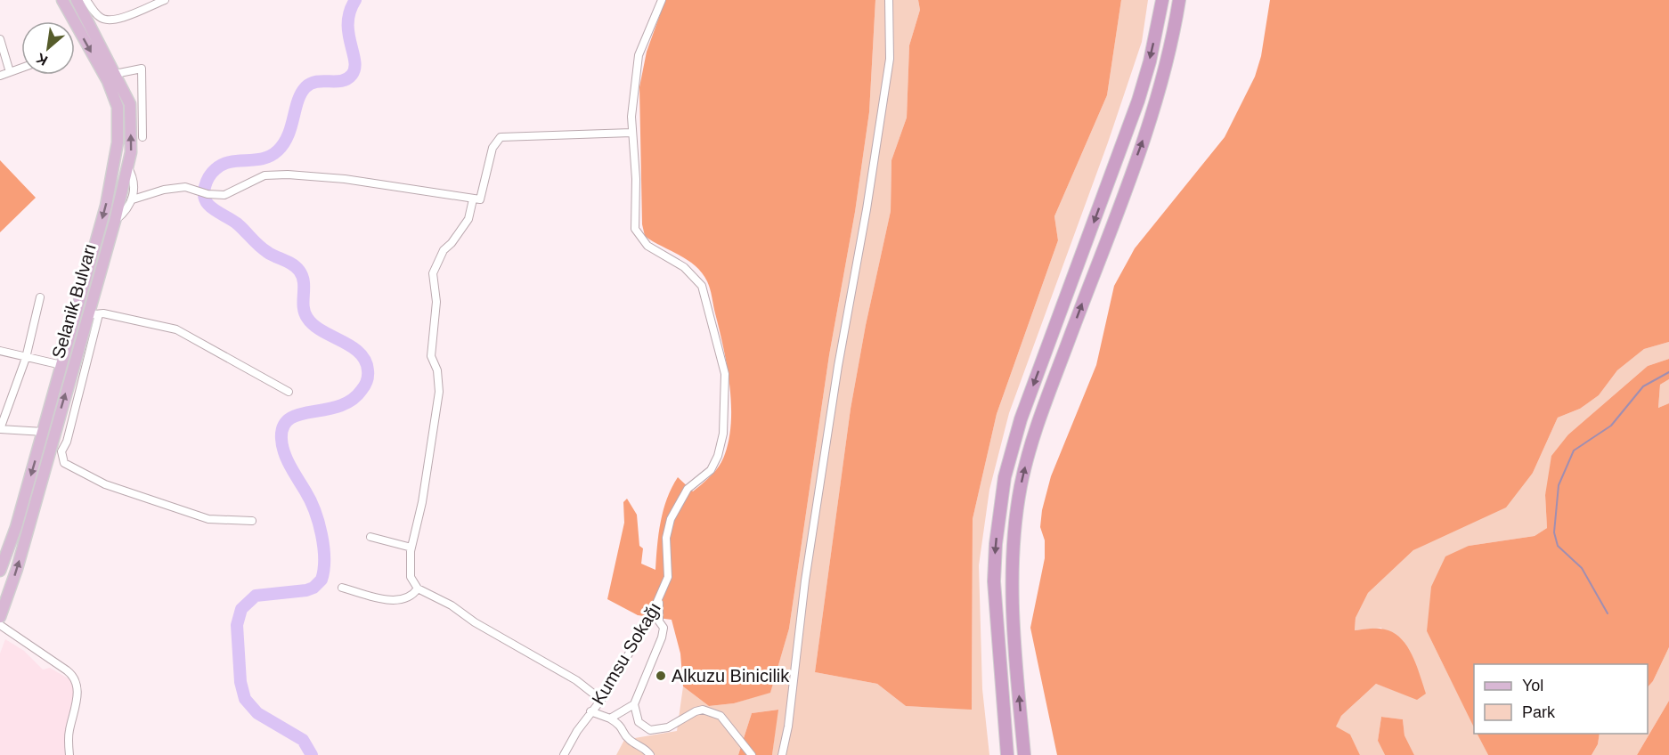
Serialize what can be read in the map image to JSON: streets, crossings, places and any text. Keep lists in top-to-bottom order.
{
  "streets": {
    "main road": ["Selanik Bulvarı"],
    "street": ["Kumsu Sokağı"]
  },
  "places": ["Alkuzu Binicilik"],
  "legend": ["Yol", "Park"],
  "north": "bottom left"
}
